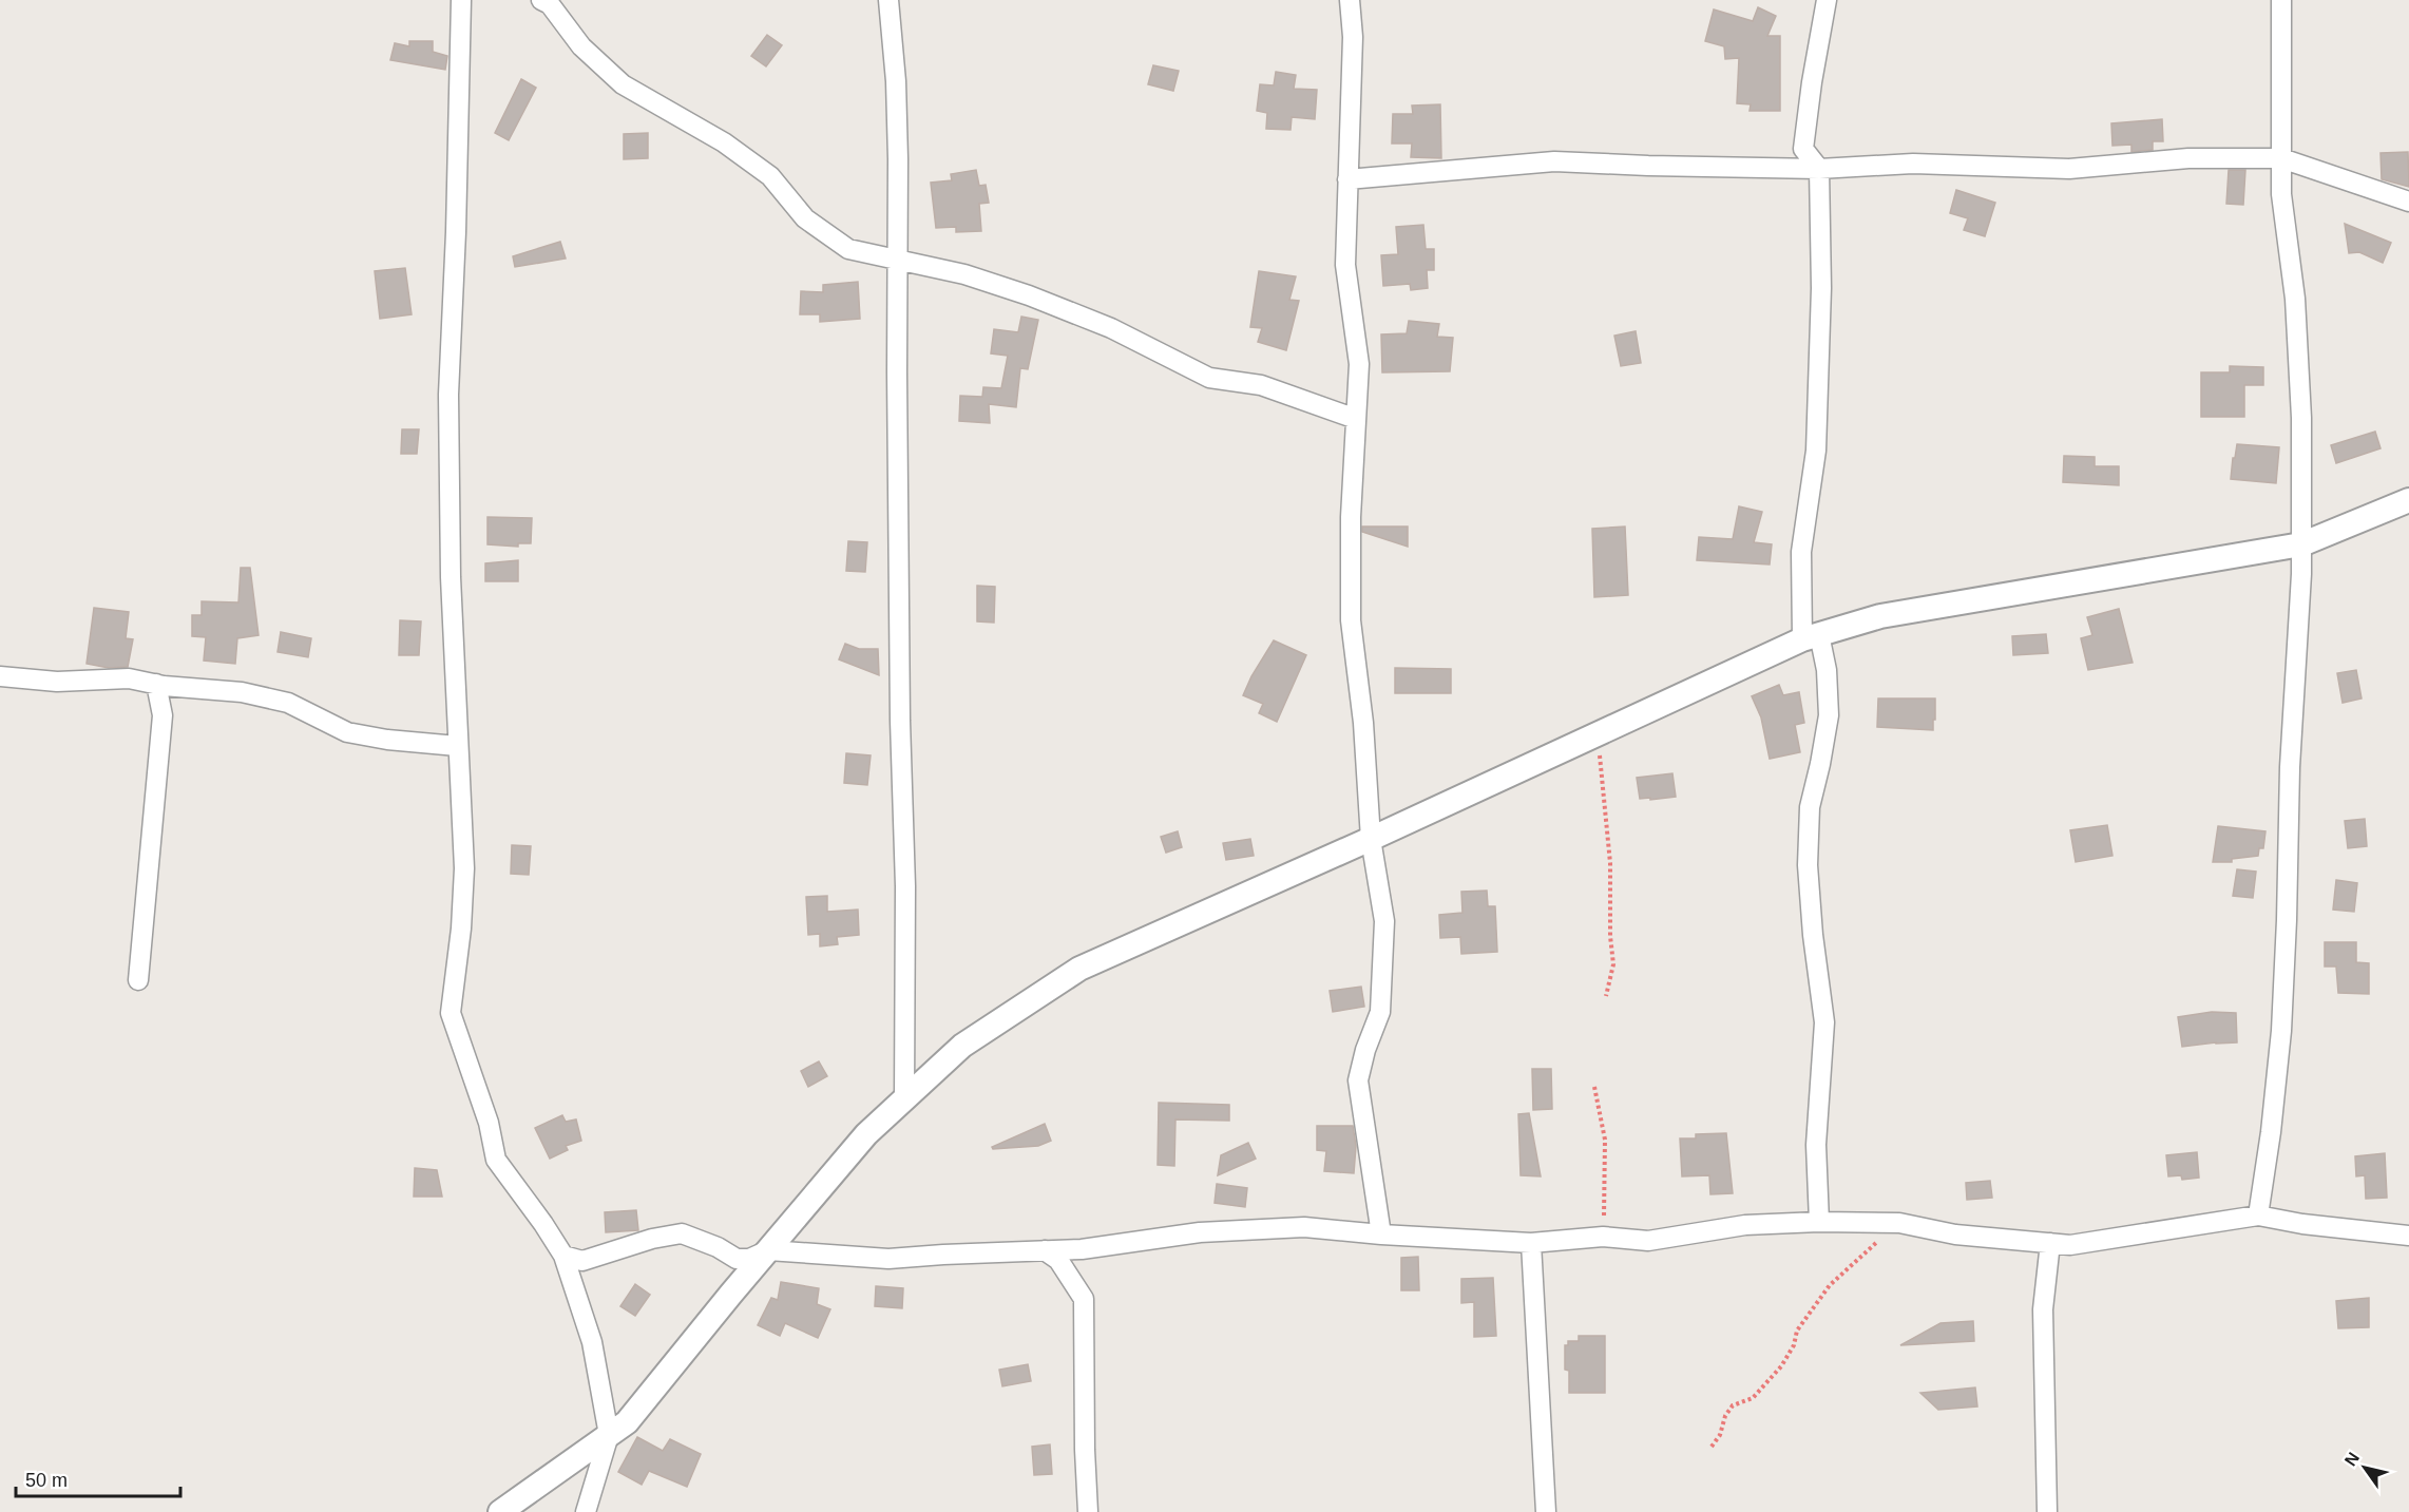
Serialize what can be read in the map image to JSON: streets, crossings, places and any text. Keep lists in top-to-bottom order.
{
  "scale_bar": "50 m",
  "north": "top left"
}
